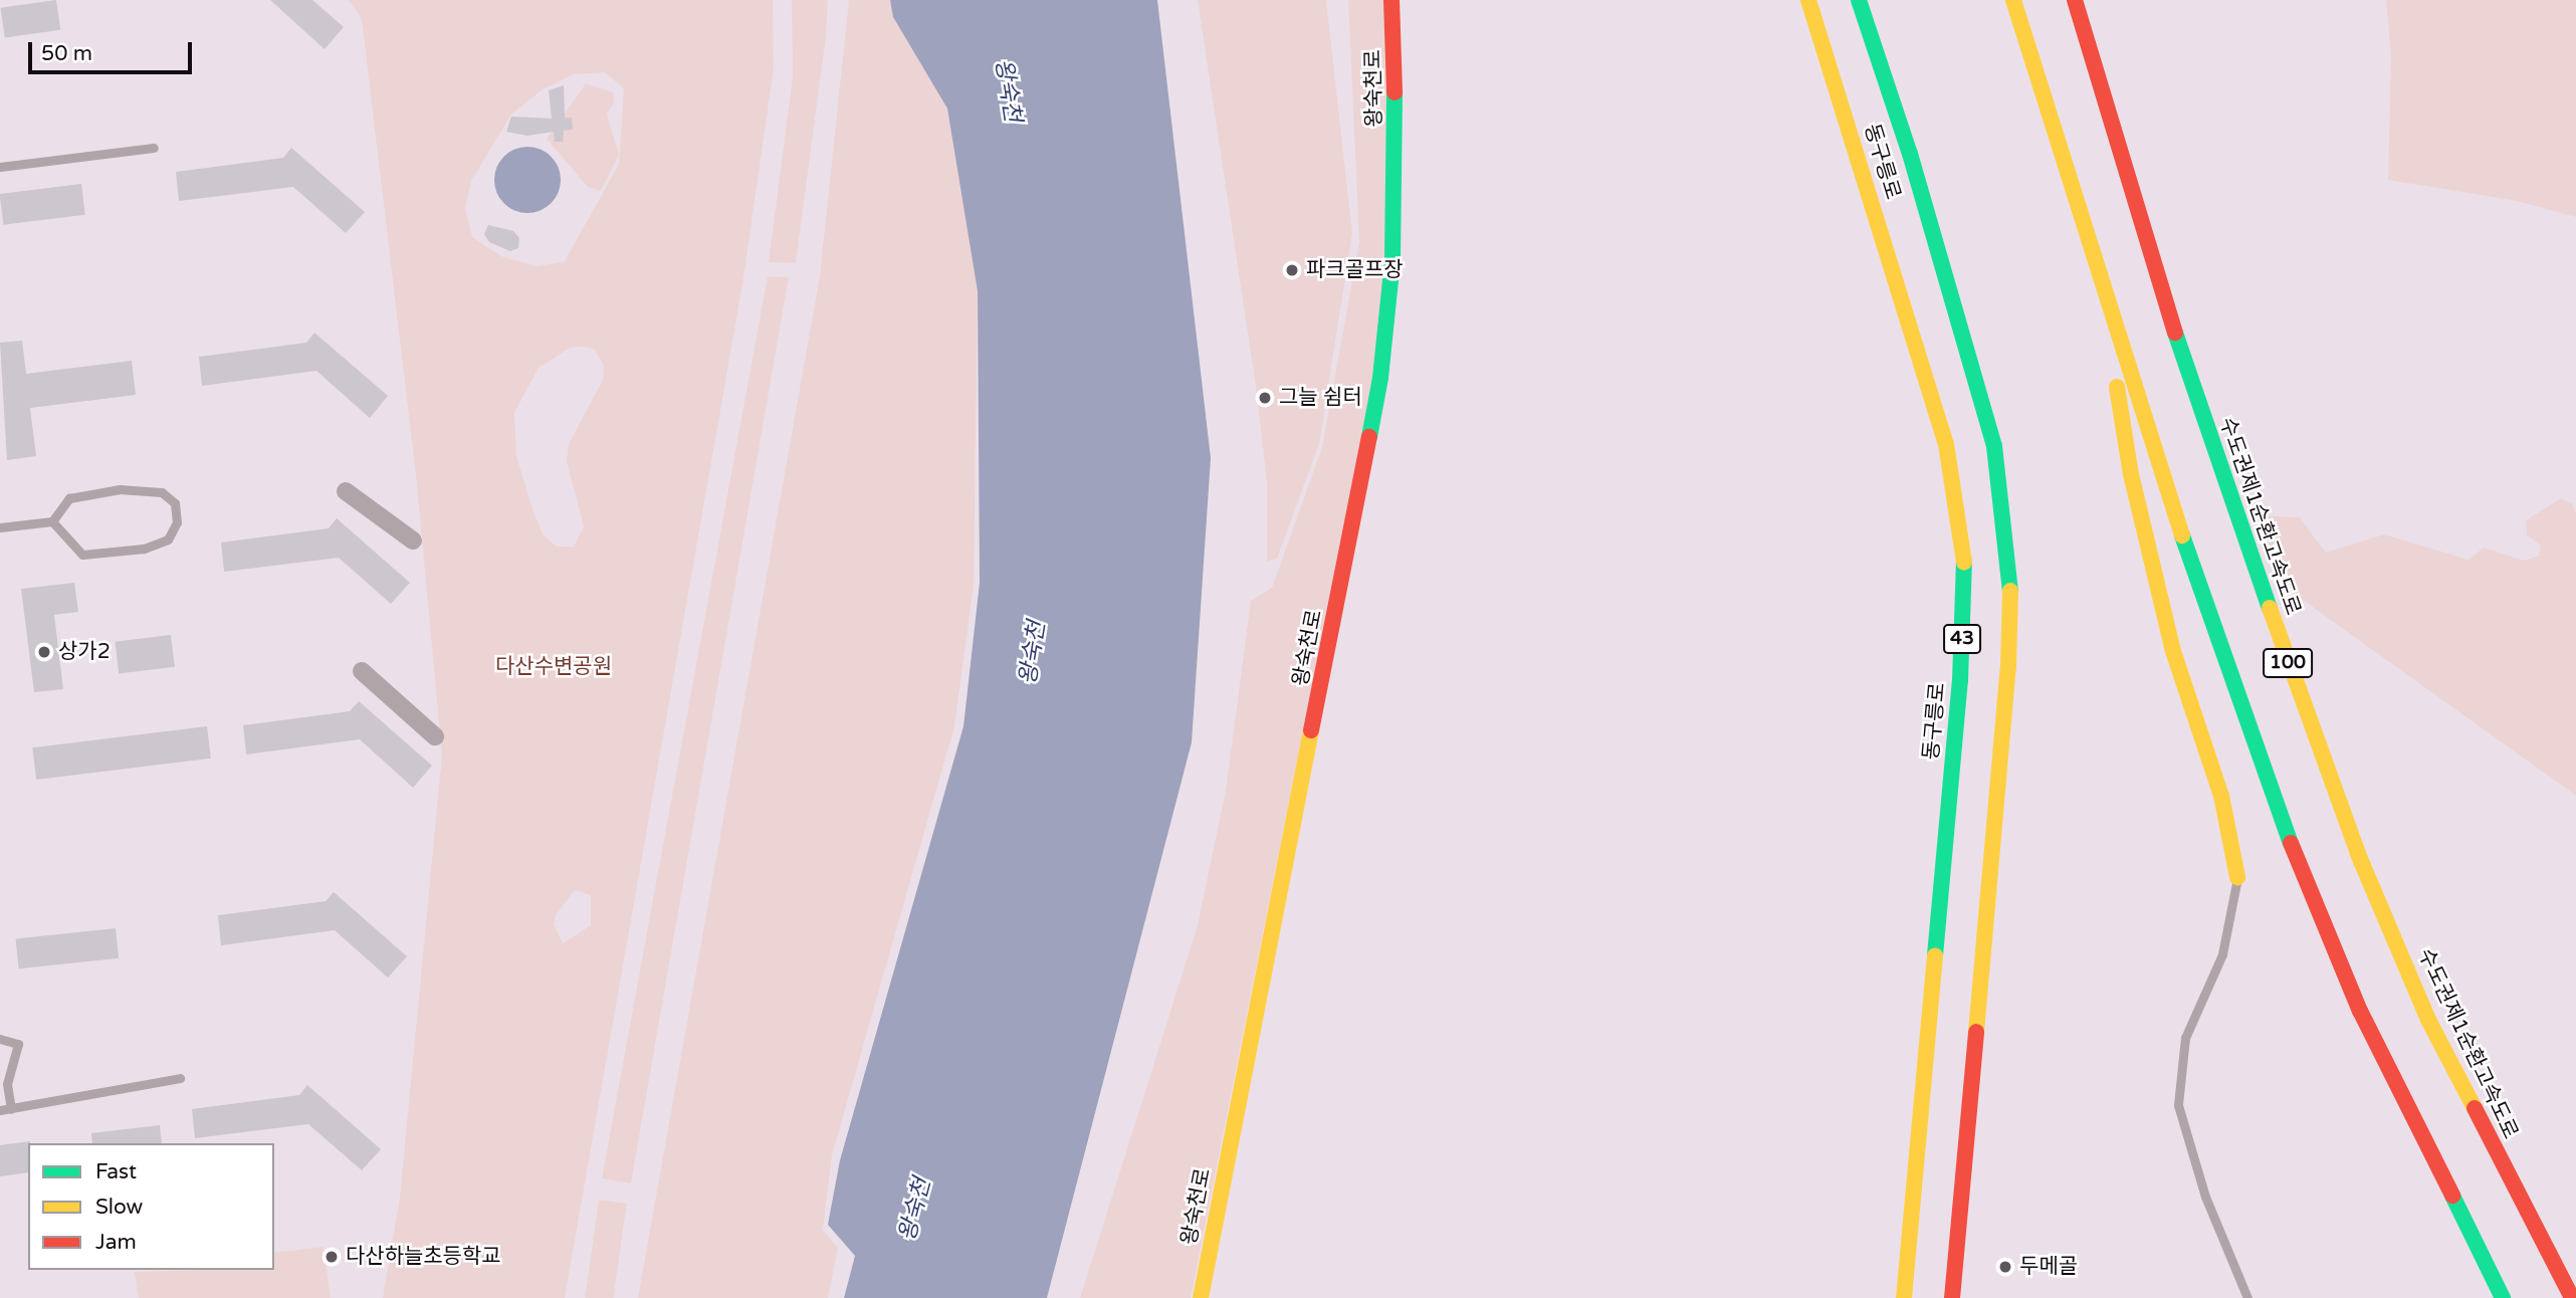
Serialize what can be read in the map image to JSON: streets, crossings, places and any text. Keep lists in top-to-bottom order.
{
  "streets": {
    "main road": [
      "왕숙천로",
      "동구릉로",
      "수도권제1순환고속도로",
      "43",
      "100"
    ]
  },
  "water": ["왕숙천"],
  "parks": ["다산수변공원"],
  "places": [
    "파크골프장",
    "그늘 쉼터",
    "상가2",
    "다산하늘초등학교",
    "두메골"
  ],
  "legend": ["Fast", "Slow", "Jam"],
  "scale_bar": "50 m"
}
